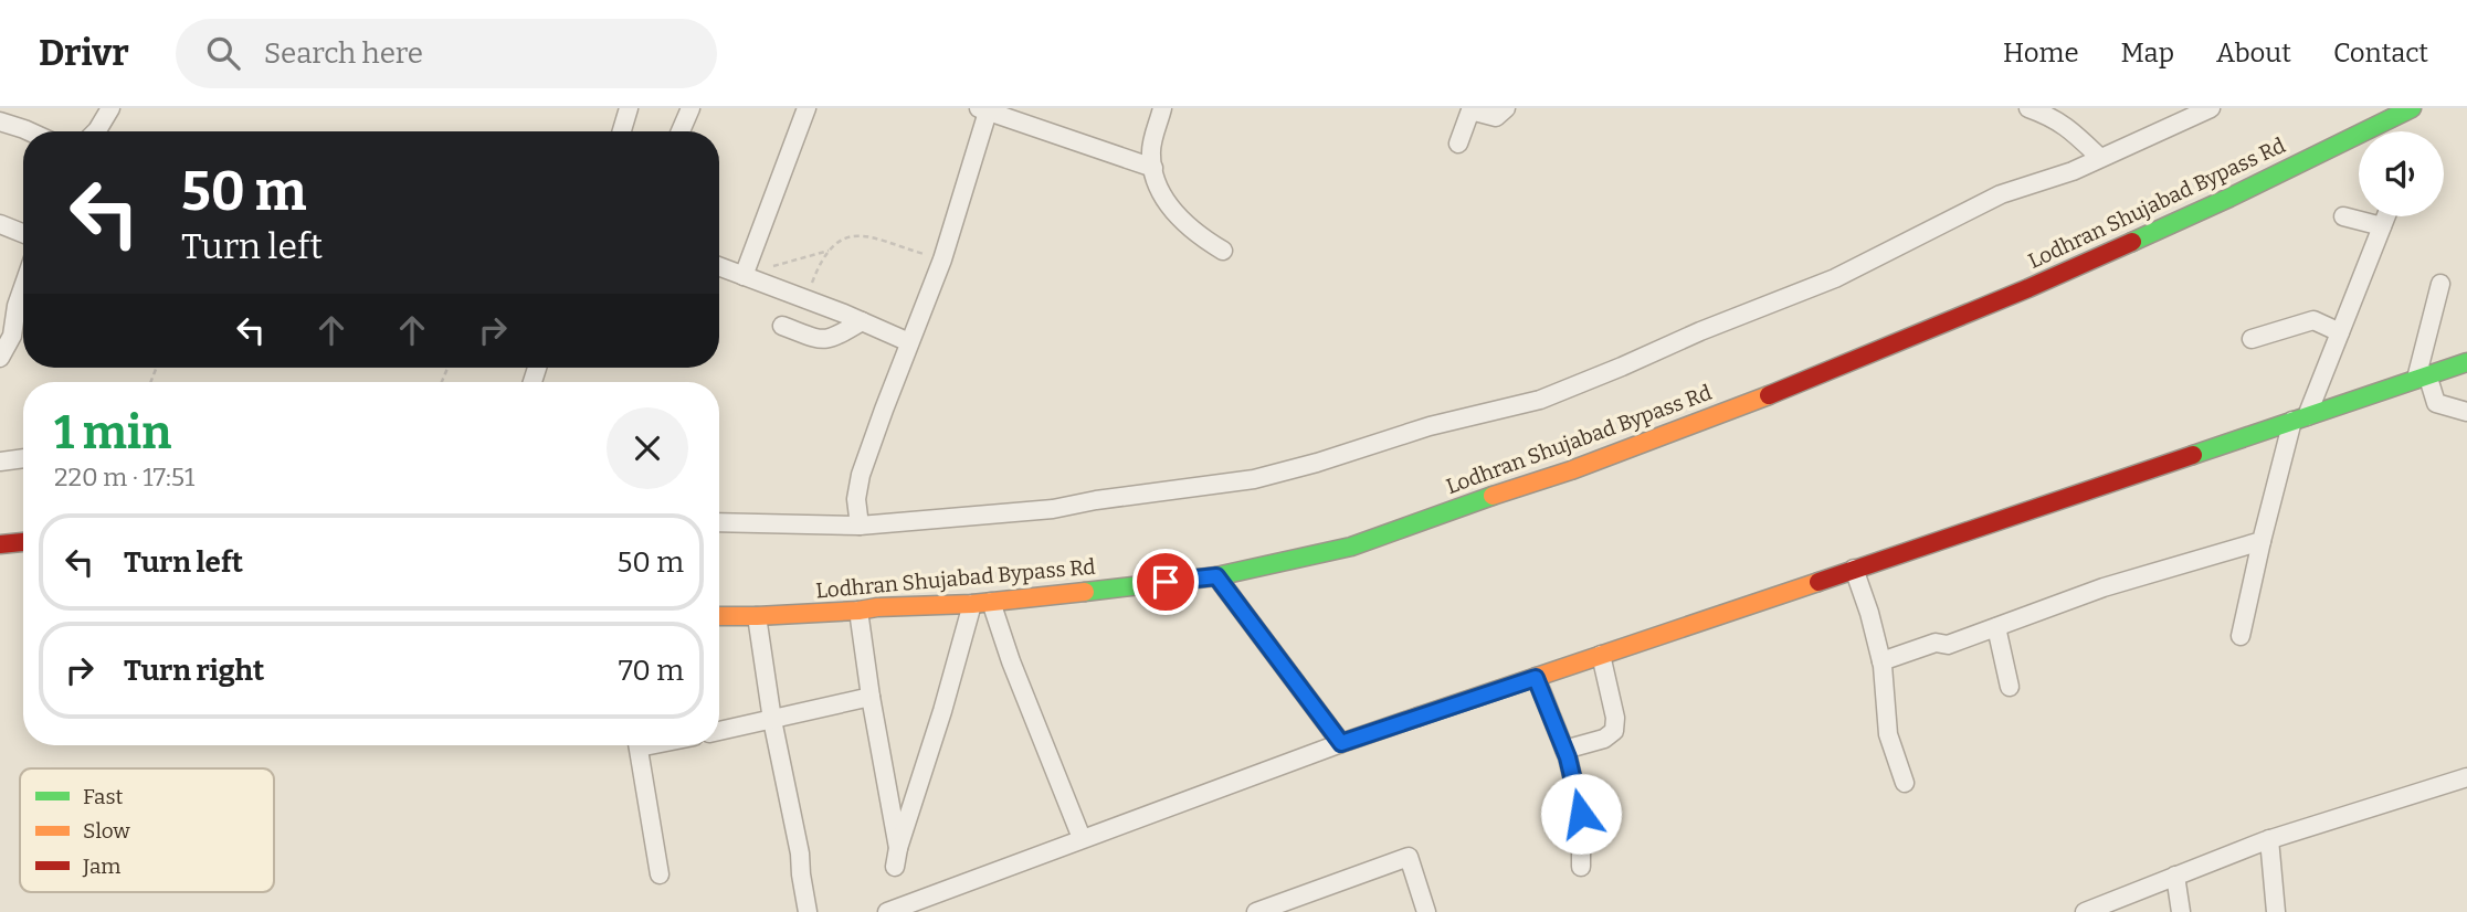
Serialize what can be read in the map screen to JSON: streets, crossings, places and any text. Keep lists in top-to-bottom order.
{
  "streets": {
    "street": ["Lodhran Shujabad Bypass Rd"]
  },
  "legend": ["Fast", "Slow", "Jam"],
  "page": {
    "header": "Drivr",
    "search": "Search here",
    "nav": [
      "Home",
      "Map",
      "About",
      "Contact"
    ],
    "turn": ["50 m", "Turn left"],
    "heading": ["1 min", "220 m · 17:51"],
    "list": [
      {
        "name": "Turn left",
        "value": "50 m"
      },
      {
        "name": "Turn right",
        "value": "70 m"
      }
    ]
  }
}
